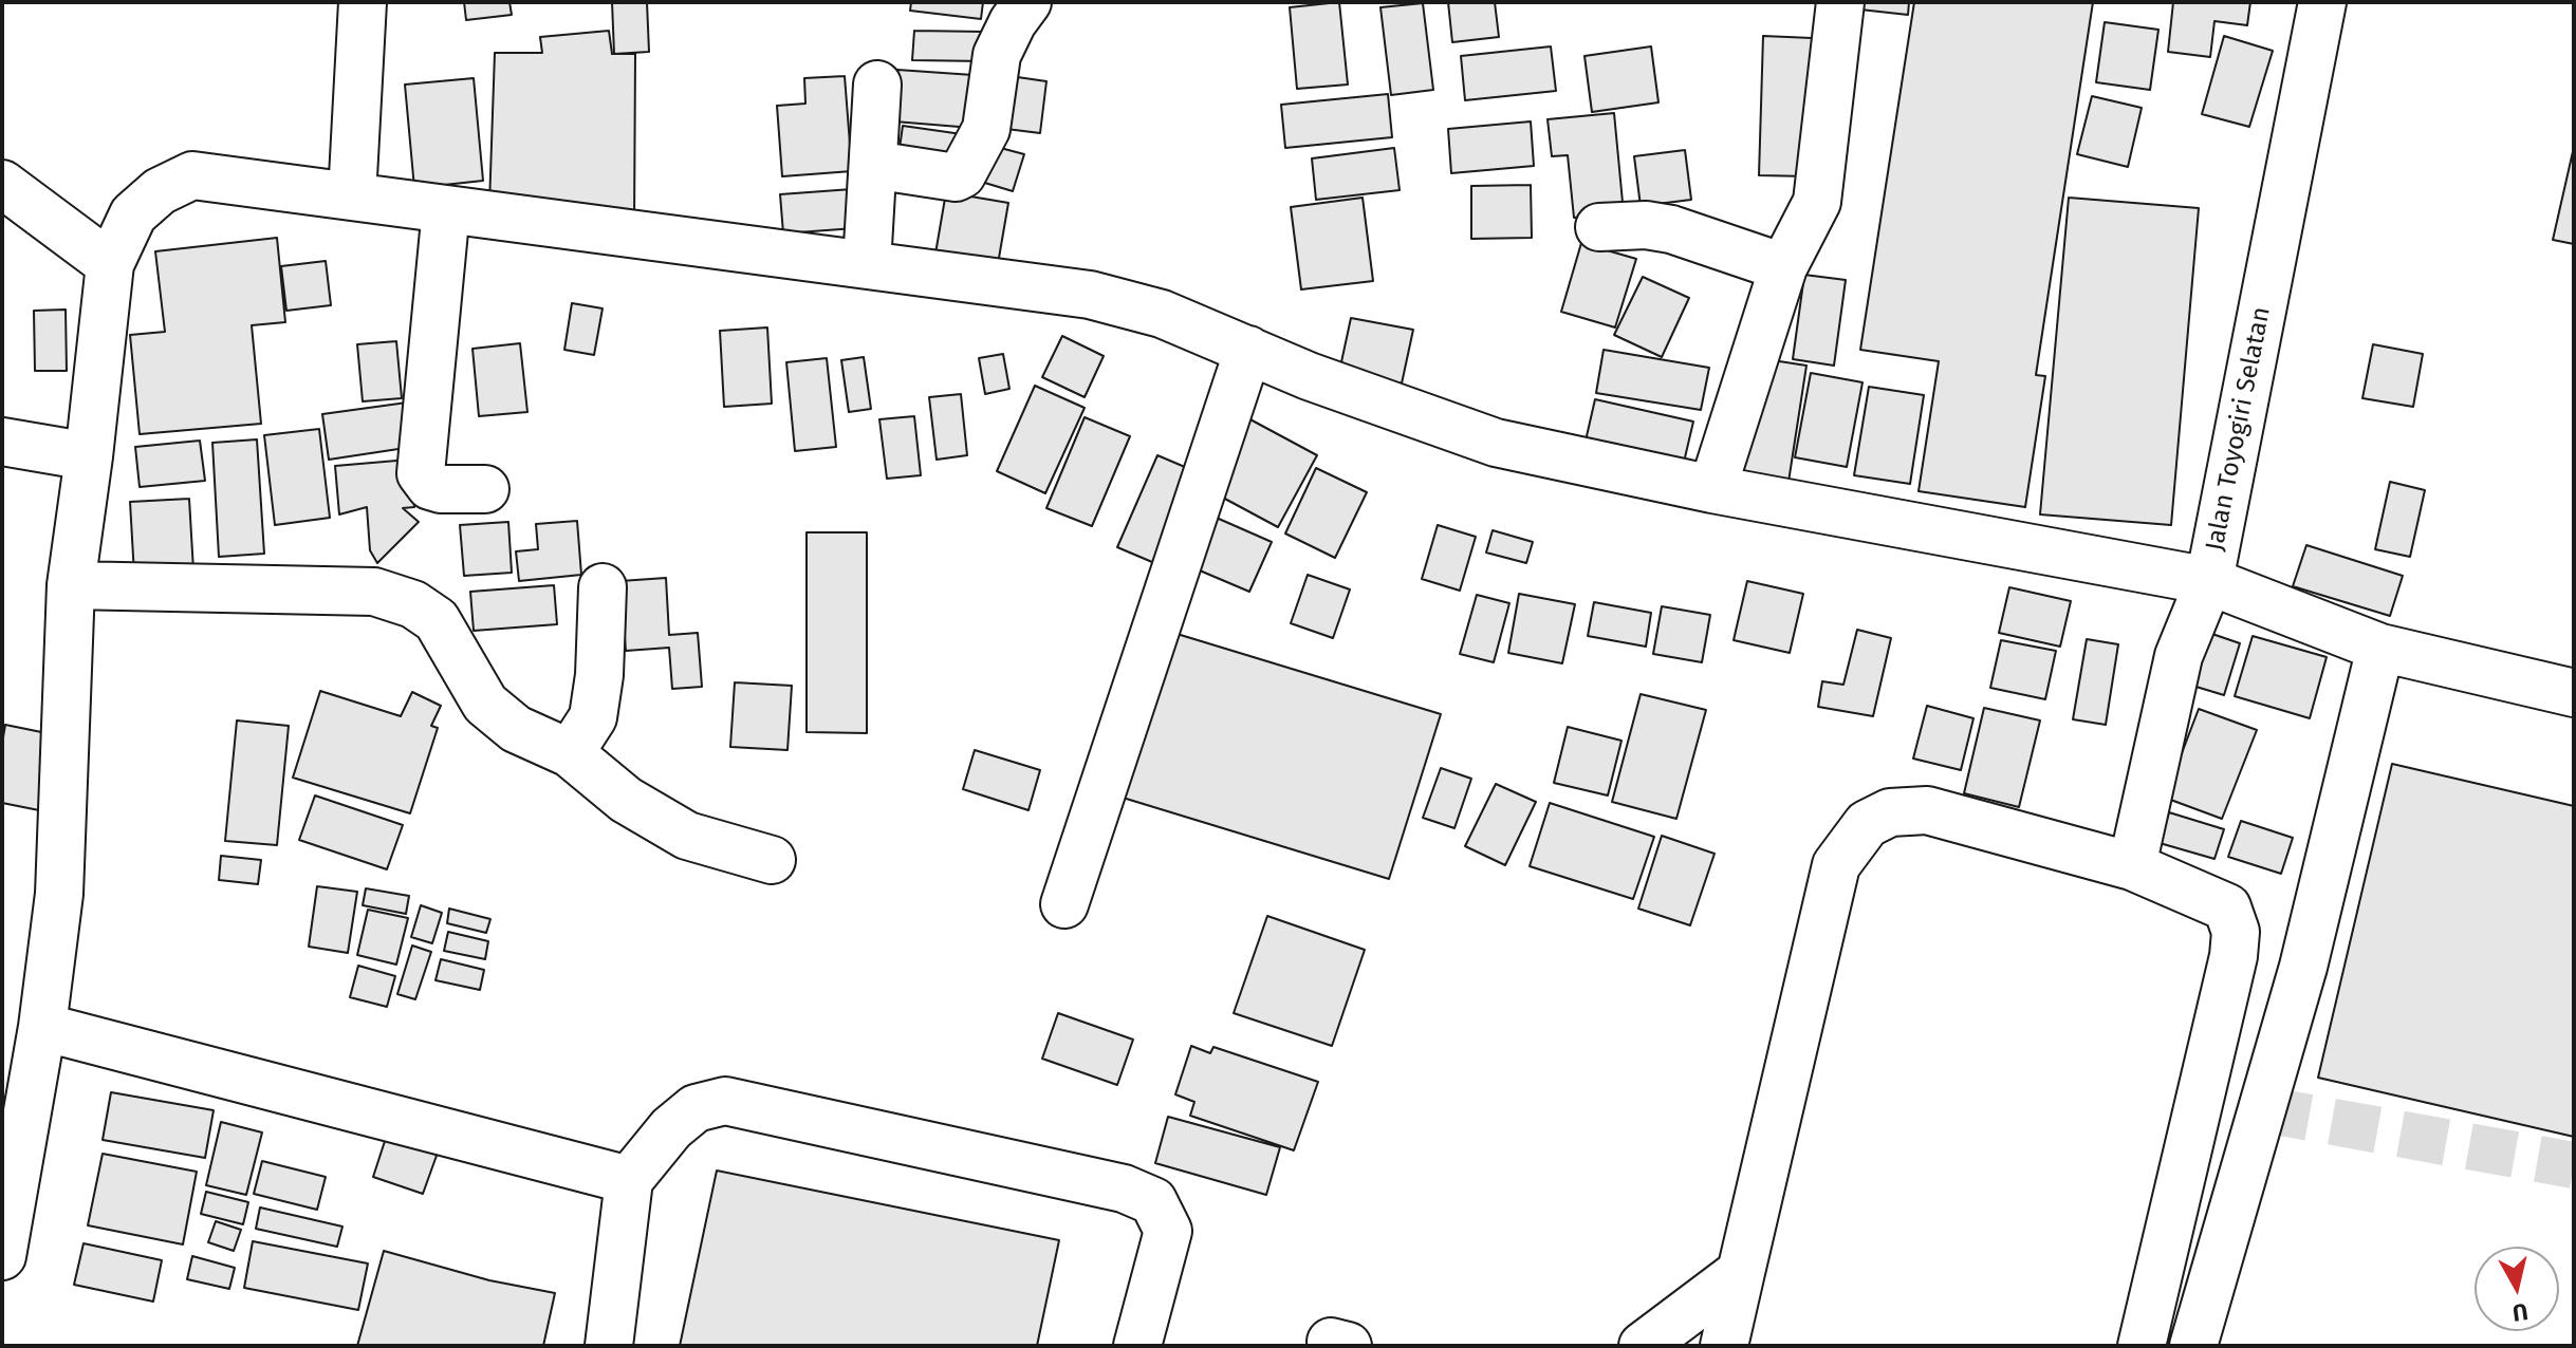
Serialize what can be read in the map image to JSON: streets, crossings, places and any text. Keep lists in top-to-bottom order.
{
  "streets": {
    "street": ["Jalan Toyogiri Selatan"]
  },
  "north": "bottom"
}
